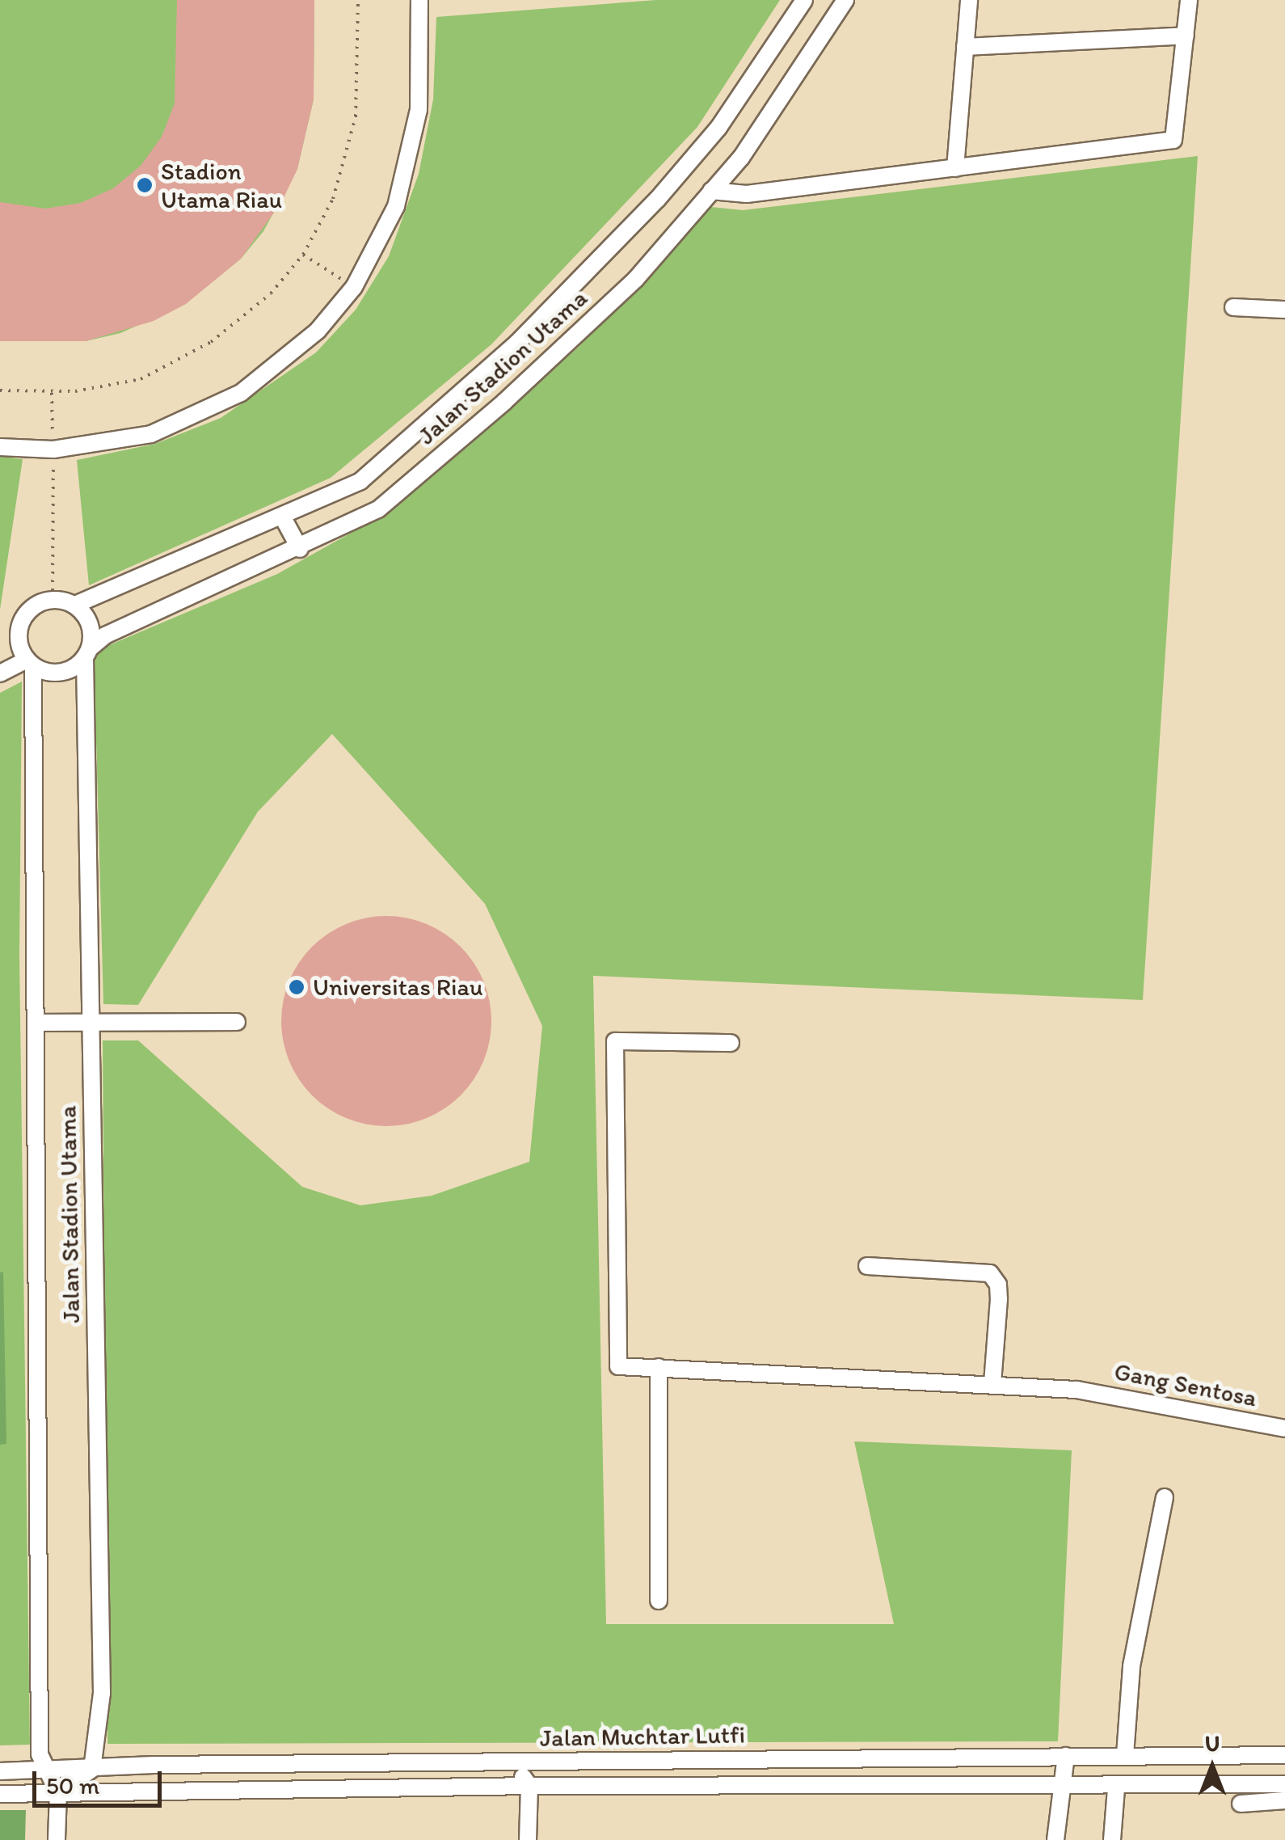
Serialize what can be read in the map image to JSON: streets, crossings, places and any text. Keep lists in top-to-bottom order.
{
  "streets": {
    "street": ["Jalan Stadion Utama", "Gang Sentosa", "Jalan Muchtar Lutfi"]
  },
  "crossings": [
    ["Jalan Stadion Utama", "Jalan Muchtar Lutfi"]
  ],
  "places": ["Stadion Utama Riau", "Universitas Riau"],
  "scale_bar": "50 m",
  "north": "top"
}
